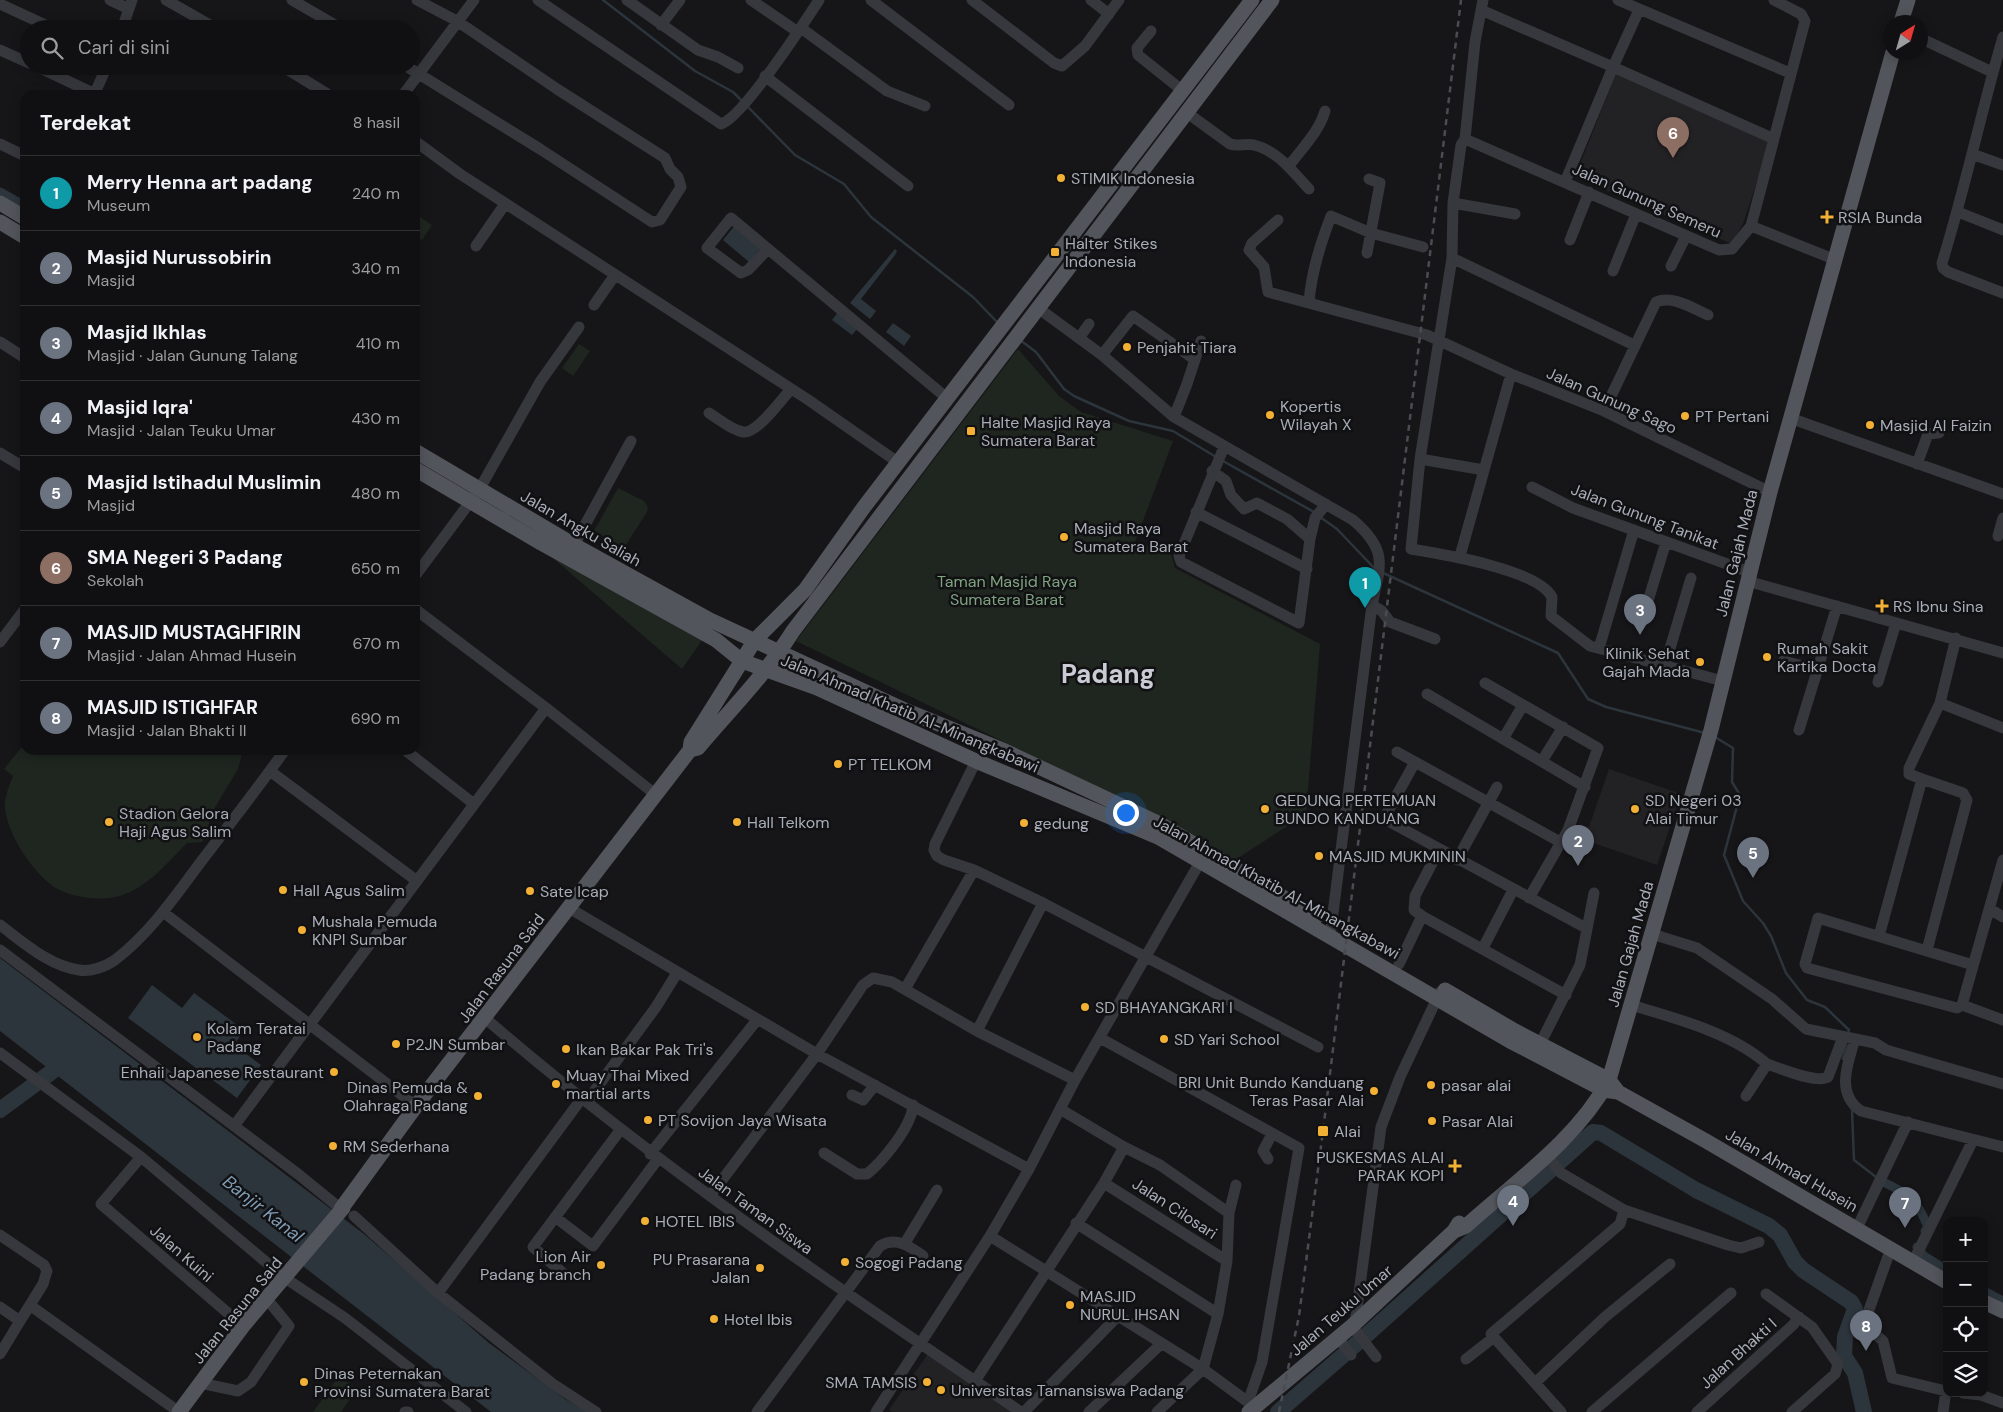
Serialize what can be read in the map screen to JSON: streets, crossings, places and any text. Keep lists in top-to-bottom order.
{
  "streets": {
    "main road": [
      "Jalan Angku Saliah",
      "Jalan Gajah Mada",
      "Jalan Ahmad Khatib Al-Minangkabawi",
      "Jalan Rasuna Said",
      "Jalan Ahmad Husein",
      "Jalan Teuku Umar"
    ],
    "street": [
      "Jalan Gunung Semeru",
      "Jalan Gunung Sago",
      "Jalan Gunung Tanikat",
      "Jalan Cilosari",
      "Jalan Taman Siswa",
      "Jalan Kuini",
      "Jalan Bhakti I"
    ]
  },
  "crossings": [
    ["Jalan Gunung Sago", "Jalan Gajah Mada"],
    ["Jalan Gunung Tanikat", "Jalan Gajah Mada"],
    ["Jalan Angku Saliah", "Jalan Ahmad Khatib Al-Minangkabawi"],
    ["Jalan Gajah Mada", "Jalan Ahmad Khatib Al-Minangkabawi"],
    ["Jalan Gajah Mada", "Jalan Ahmad Husein"],
    ["Jalan Gajah Mada", "Jalan Teuku Umar"],
    ["Jalan Ahmad Khatib Al-Minangkabawi", "Jalan Ahmad Husein"],
    ["Jalan Ahmad Khatib Al-Minangkabawi", "Jalan Teuku Umar"],
    ["Jalan Rasuna Said", "Jalan Taman Siswa"],
    ["Jalan Rasuna Said", "Jalan Kuini"],
    ["Jalan Ahmad Husein", "Jalan Teuku Umar"]
  ],
  "districts": ["Padang"],
  "water": ["Banjir Kanal"],
  "parks": ["Taman Masjid Raya Sumatera Barat"],
  "places": {
    "other": [
      "STIMIK Indonesia",
      "Penjahit Tiara",
      "Kopertis Wilayah X",
      "PT Pertani",
      "Masjid Al Faizin",
      "Masjid Raya Sumatera Barat",
      "Rumah Sakit Kartika Docta",
      "Klinik Sehat Gajah Mada",
      "PT TELKOM",
      "GEDUNG PERTEMUAN BUNDO KANDUANG",
      "SD Negeri 03 Alai Timur",
      "Stadion Gelora Haji Agus Salim",
      "Hall Telkom",
      "gedung",
      "MASJID MUKMININ",
      "Hall Agus Salim",
      "Sate Icap",
      "Mushala Pemuda KNPI Sumbar",
      "SD BHAYANGKARI I",
      "Kolam Teratai Padang",
      "SD Yari School",
      "P2JN Sumbar",
      "Ikan Bakar Pak Tri's",
      "Enhaii Japanese Restaurant",
      "Muay Thai Mixed martial arts",
      "pasar alai",
      "BRI Unit Bundo Kanduang Teras Pasar Alai",
      "Dinas Pemuda & Olahraga Padang",
      "PT Sovijon Jaya Wisata",
      "Pasar Alai",
      "RM Sederhana",
      "HOTEL IBIS",
      "Sogogi Padang",
      "Lion Air Padang branch",
      "PU Prasarana Jalan",
      "MASJID NURUL IHSAN",
      "Hotel Ibis",
      "Dinas Peternakan Provinsi Sumatera Barat",
      "SMA TAMSIS",
      "Universitas Tamansiswa Padang"
    ],
    "health": ["RSIA Bunda", "RS Ibnu Sina", "PUSKESMAS ALAI PARAK KOPI"],
    "transit": ["Halter Stikes Indonesia", "Halte Masjid Raya Sumatera Barat", "Alai"]
  },
  "north": "top right",
  "page": {
    "search": "Cari di sini",
    "heading": ["Terdekat", "8 hasil"],
    "pins": [
      "6",
      "1",
      "3",
      "2",
      "5",
      "4",
      "7",
      "8"
    ],
    "list": [
      {
        "mark": "1",
        "name": "Merry Henna art padang",
        "note": "Museum",
        "value": "240 m"
      },
      {
        "mark": "2",
        "name": "Masjid Nurussobirin",
        "note": "Masjid",
        "value": "340 m"
      },
      {
        "mark": "3",
        "name": "Masjid Ikhlas",
        "note": "Masjid · Jalan Gunung Talang",
        "value": "410 m"
      },
      {
        "mark": "4",
        "name": "Masjid Iqra'",
        "note": "Masjid · Jalan Teuku Umar",
        "value": "430 m"
      },
      {
        "mark": "5",
        "name": "Masjid Istihadul Muslimin",
        "note": "Masjid",
        "value": "480 m"
      },
      {
        "mark": "6",
        "name": "SMA Negeri 3 Padang",
        "note": "Sekolah",
        "value": "650 m"
      },
      {
        "mark": "7",
        "name": "MASJID MUSTAGHFIRIN",
        "note": "Masjid · Jalan Ahmad Husein",
        "value": "670 m"
      },
      {
        "mark": "8",
        "name": "MASJID ISTIGHFAR",
        "note": "Masjid · Jalan Bhakti II",
        "value": "690 m"
      }
    ],
    "map_buttons": ["+", "−"]
  }
}
